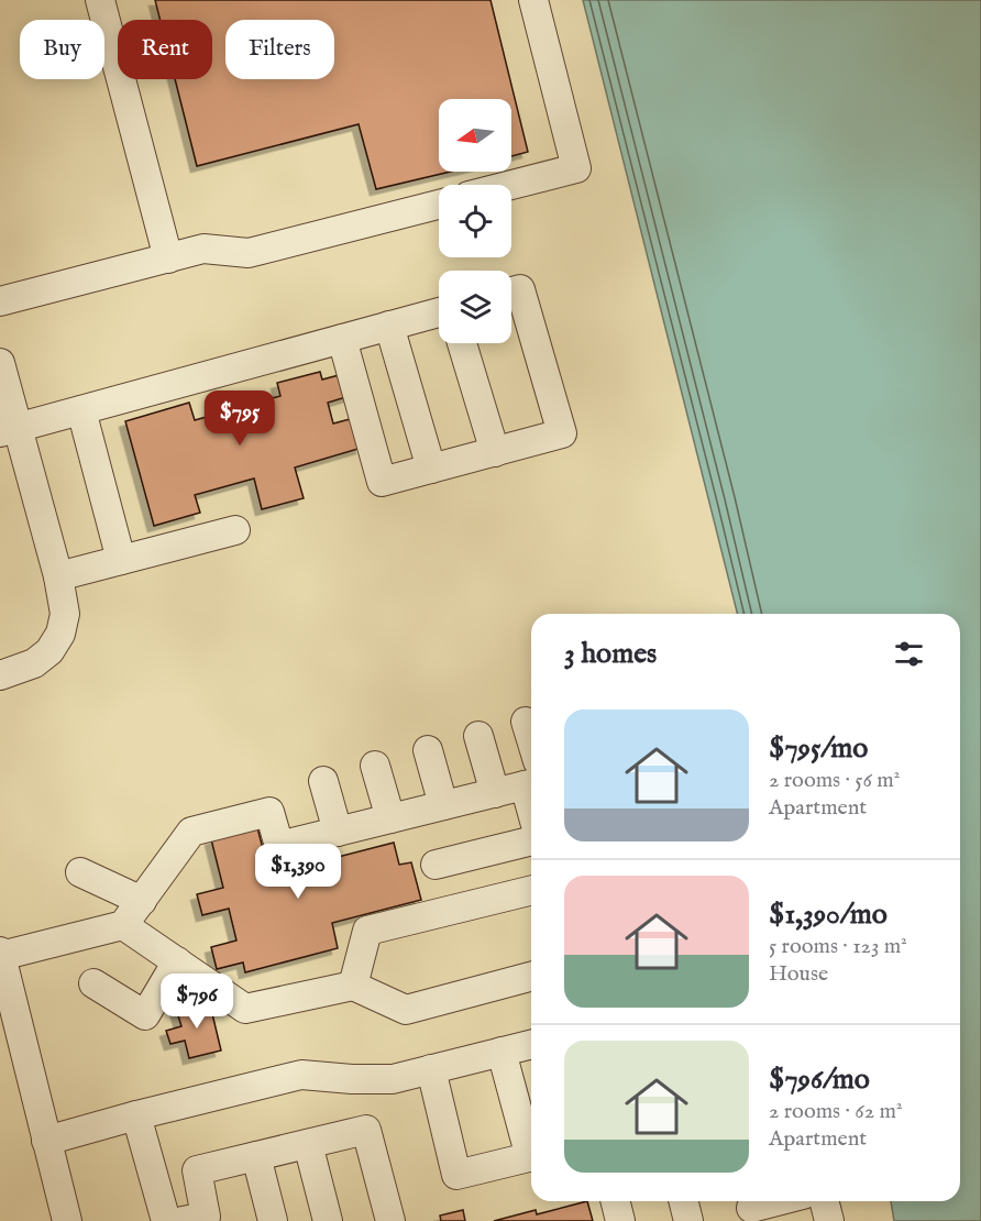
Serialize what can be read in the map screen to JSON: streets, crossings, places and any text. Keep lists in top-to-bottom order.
{
  "north": "left",
  "page": {
    "chip": ["Buy", "Rent", "Filters"],
    "price": ["$795", "$1,390", "$796"],
    "heading": "3 homes",
    "list": [
      {
        "name": "$795/mo",
        "note": "2 rooms · 56 m² · Apartment"
      },
      {
        "name": "$1,390/mo",
        "note": "5 rooms · 123 m² · House"
      },
      {
        "name": "$796/mo",
        "note": "2 rooms · 62 m² · Apartment"
      }
    ]
  }
}
